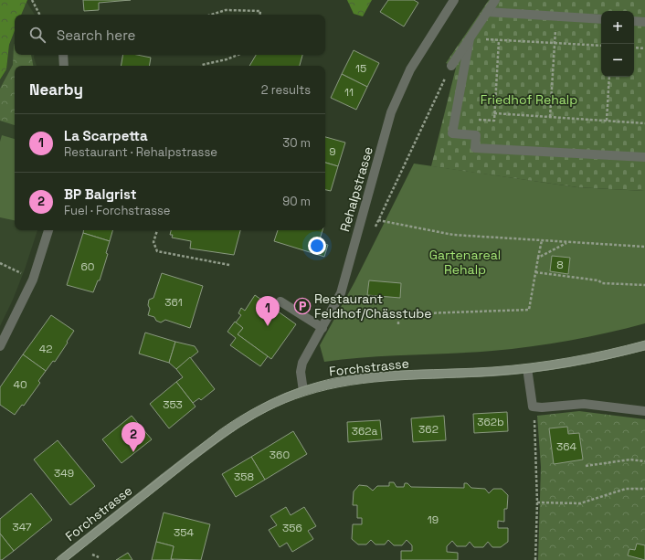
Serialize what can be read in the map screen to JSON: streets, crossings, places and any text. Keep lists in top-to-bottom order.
{
  "streets": {
    "main road": ["Forchstrasse"],
    "street": ["Rehalpstrasse"]
  },
  "crossings": [
    ["Rehalpstrasse", "Forchstrasse"]
  ],
  "parks": ["Friedhof Rehalp", "Gartenareal Rehalp"],
  "places": {
    "parking": ["Restaurant Feldhof/Chässtube"]
  },
  "house_numbers": [
    "15",
    "11",
    "9",
    "8",
    "60",
    "361",
    "42",
    "40",
    "353",
    "362b",
    "362",
    "362a",
    "364",
    "360",
    "349",
    "358",
    "19",
    "347",
    "356",
    "354"
  ],
  "page": {
    "map_buttons": ["+", "−"],
    "search": "Search here",
    "heading": ["Nearby", "2 results"],
    "list": [
      {
        "mark": "1",
        "name": "La Scarpetta",
        "note": "Restaurant · Rehalpstrasse",
        "value": "30 m"
      },
      {
        "mark": "2",
        "name": "BP Balgrist",
        "note": "Fuel · Forchstrasse",
        "value": "90 m"
      }
    ],
    "pins": ["1", "2"]
  }
}
